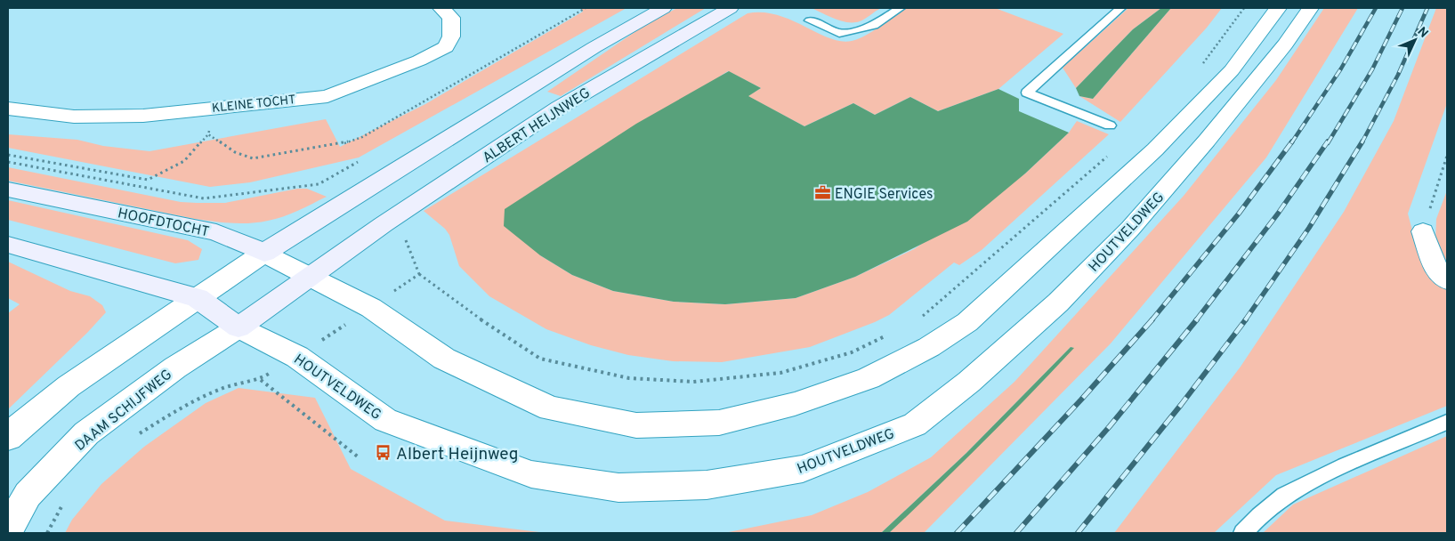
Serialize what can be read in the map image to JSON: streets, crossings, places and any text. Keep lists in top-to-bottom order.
{
  "streets": {
    "main road": ["ALBERT HEIJNWEG", "HOOFDTOCHT"],
    "street": ["KLEINE TOCHT", "HOUTVELDWEG", "DAAM SCHIJFWEG"]
  },
  "crossings": [
    ["ALBERT HEIJNWEG", "HOOFDTOCHT"],
    ["ALBERT HEIJNWEG", "HOUTVELDWEG"],
    ["ALBERT HEIJNWEG", "DAAM SCHIJFWEG"],
    ["HOUTVELDWEG", "DAAM SCHIJFWEG"]
  ],
  "places": {
    "office": ["ENGIE Services"],
    "bus stop": ["Albert Heijnweg"]
  },
  "north": "top right"
}
